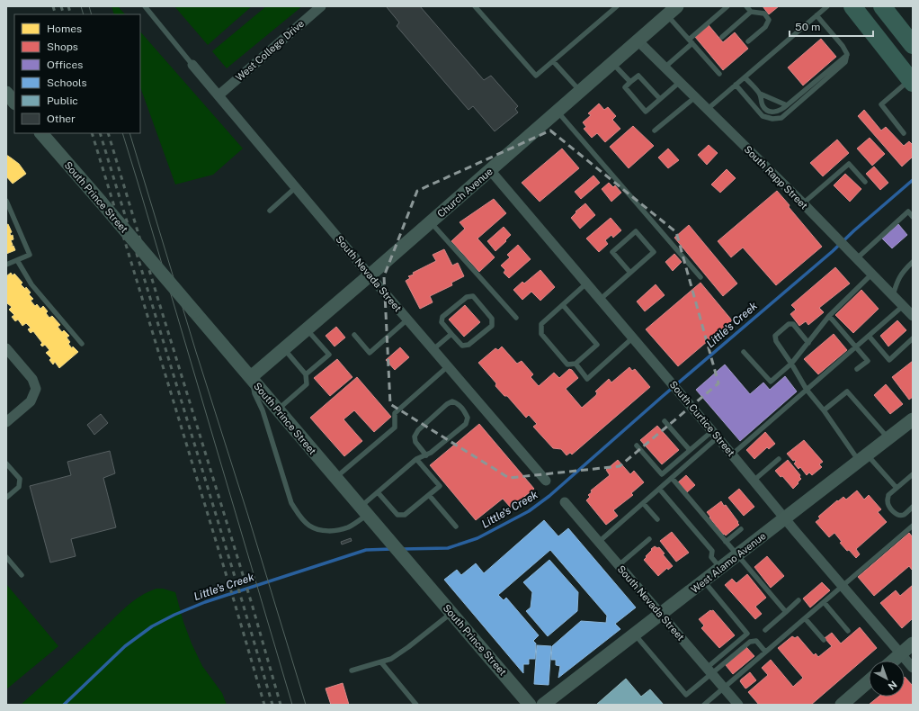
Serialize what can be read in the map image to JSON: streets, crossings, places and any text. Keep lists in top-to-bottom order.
{
  "streets": {
    "street": [
      "West College Drive",
      "South Rapp Street",
      "Church Avenue",
      "South Prince Street",
      "South Nevada Street",
      "South Curtice Street",
      "West Alamo Avenue"
    ]
  },
  "crossings": [
    ["West College Drive", "South Nevada Street"],
    ["South Rapp Street", "Church Avenue"],
    ["Church Avenue", "South Prince Street"],
    ["Church Avenue", "South Nevada Street"],
    ["Church Avenue", "South Curtice Street"],
    ["South Nevada Street", "West Alamo Avenue"],
    ["South Curtice Street", "West Alamo Avenue"]
  ],
  "water": ["Little's Creek"],
  "legend": [
    "Homes",
    "Shops",
    "Offices",
    "Schools",
    "Public",
    "Other"
  ],
  "scale_bar": "50 m",
  "north": "bottom right"
}
